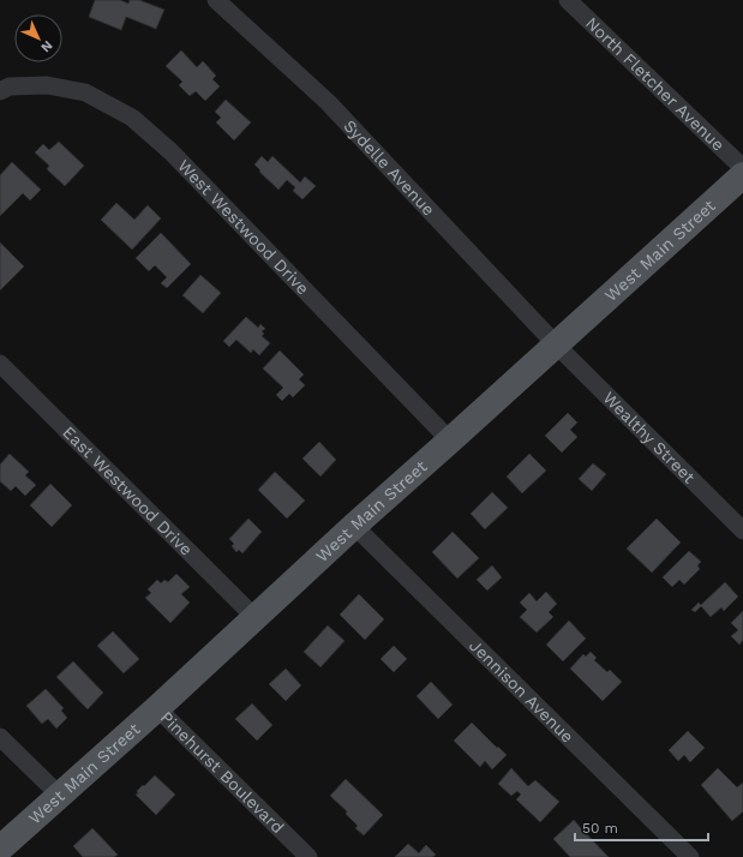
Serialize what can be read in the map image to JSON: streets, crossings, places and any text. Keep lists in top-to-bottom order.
{
  "streets": {
    "main road": ["West Main Street"],
    "street": [
      "North Fletcher Avenue",
      "Sydelle Avenue",
      "West Westwood Drive",
      "Wealthy Street",
      "East Westwood Drive",
      "Jennison Avenue",
      "Pinehurst Boulevard"
    ]
  },
  "crossings": [
    ["Sydelle Avenue", "West Main Street"],
    ["Sydelle Avenue", "Wealthy Street"],
    ["West Westwood Drive", "West Main Street"],
    ["West Main Street", "Wealthy Street"],
    ["West Main Street", "East Westwood Drive"],
    ["West Main Street", "Jennison Avenue"],
    ["West Main Street", "Pinehurst Boulevard"]
  ],
  "scale_bar": "50 m",
  "north": "bottom right"
}
